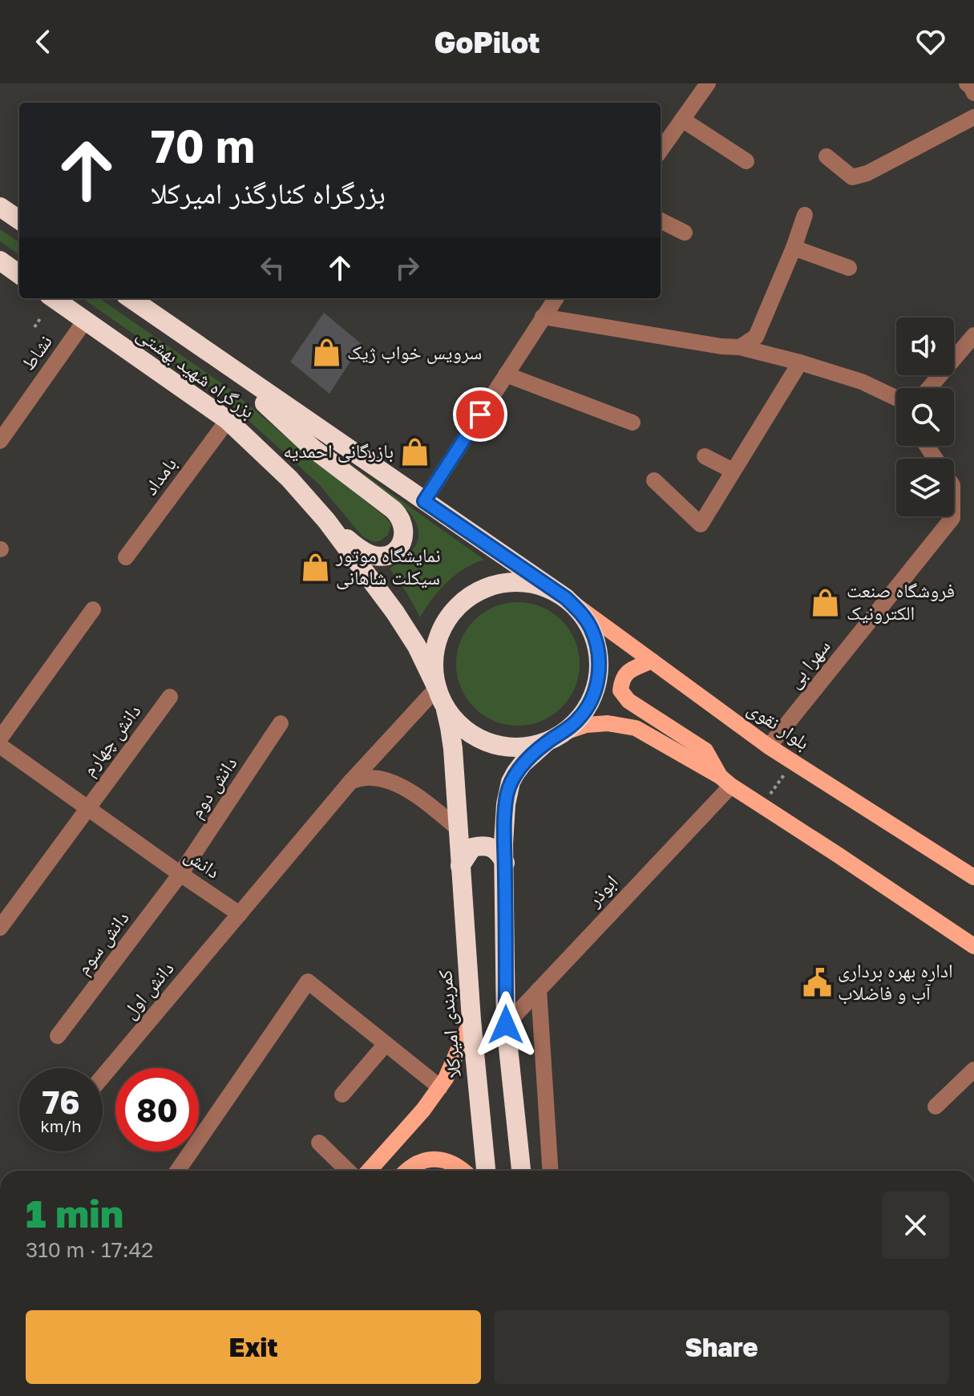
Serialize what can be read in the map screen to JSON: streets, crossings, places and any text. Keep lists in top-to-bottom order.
{
  "streets": {
    "highway": ["بزرگراه شهید بهشتی", "کمربندی امیرکلا"],
    "main road": ["بلوار نقوی"],
    "street": [
      "نشاط",
      "بامداد",
      "سهرا بی",
      "دانش چهارم",
      "دانش دوم",
      "دانش",
      "ابوذر",
      "دانش سوم",
      "دانش اول"
    ]
  },
  "crossings": [
    ["نشاط", "بزرگراه شهید بهشتی"],
    ["بزرگراه شهید بهشتی", "بامداد"],
    ["بزرگراه شهید بهشتی", "بلوار نقوی"],
    ["بزرگراه شهید بهشتی", "کمربندی امیرکلا"],
    ["سهرا بی", "بلوار نقوی"],
    ["بلوار نقوی", "کمربندی امیرکلا"],
    ["دانش چهارم", "دانش"],
    ["دانش دوم", "دانش"],
    ["دانش دوم", "دانش سوم"],
    ["دانش", "دانش سوم"],
    ["دانش", "دانش اول"]
  ],
  "places": {
    "shop": [
      "سرویس خواب ژیک",
      "بازرگانی احمدیه",
      "نمایشگاه موتور سیکلت شاهانی",
      "فروشگاه صنعت الکترونیک"
    ],
    "public building": ["اداره بهره برداری آب و فاضلاب"]
  },
  "page": {
    "header": "GoPilot",
    "turn": ["70 m", "بزرگراه کنارگذر امیرکلا"],
    "speed": "76 km/h",
    "limit": "80",
    "heading": ["1 min", "310 m · 17:42"],
    "buttons": ["Exit", "Share"]
  }
}
